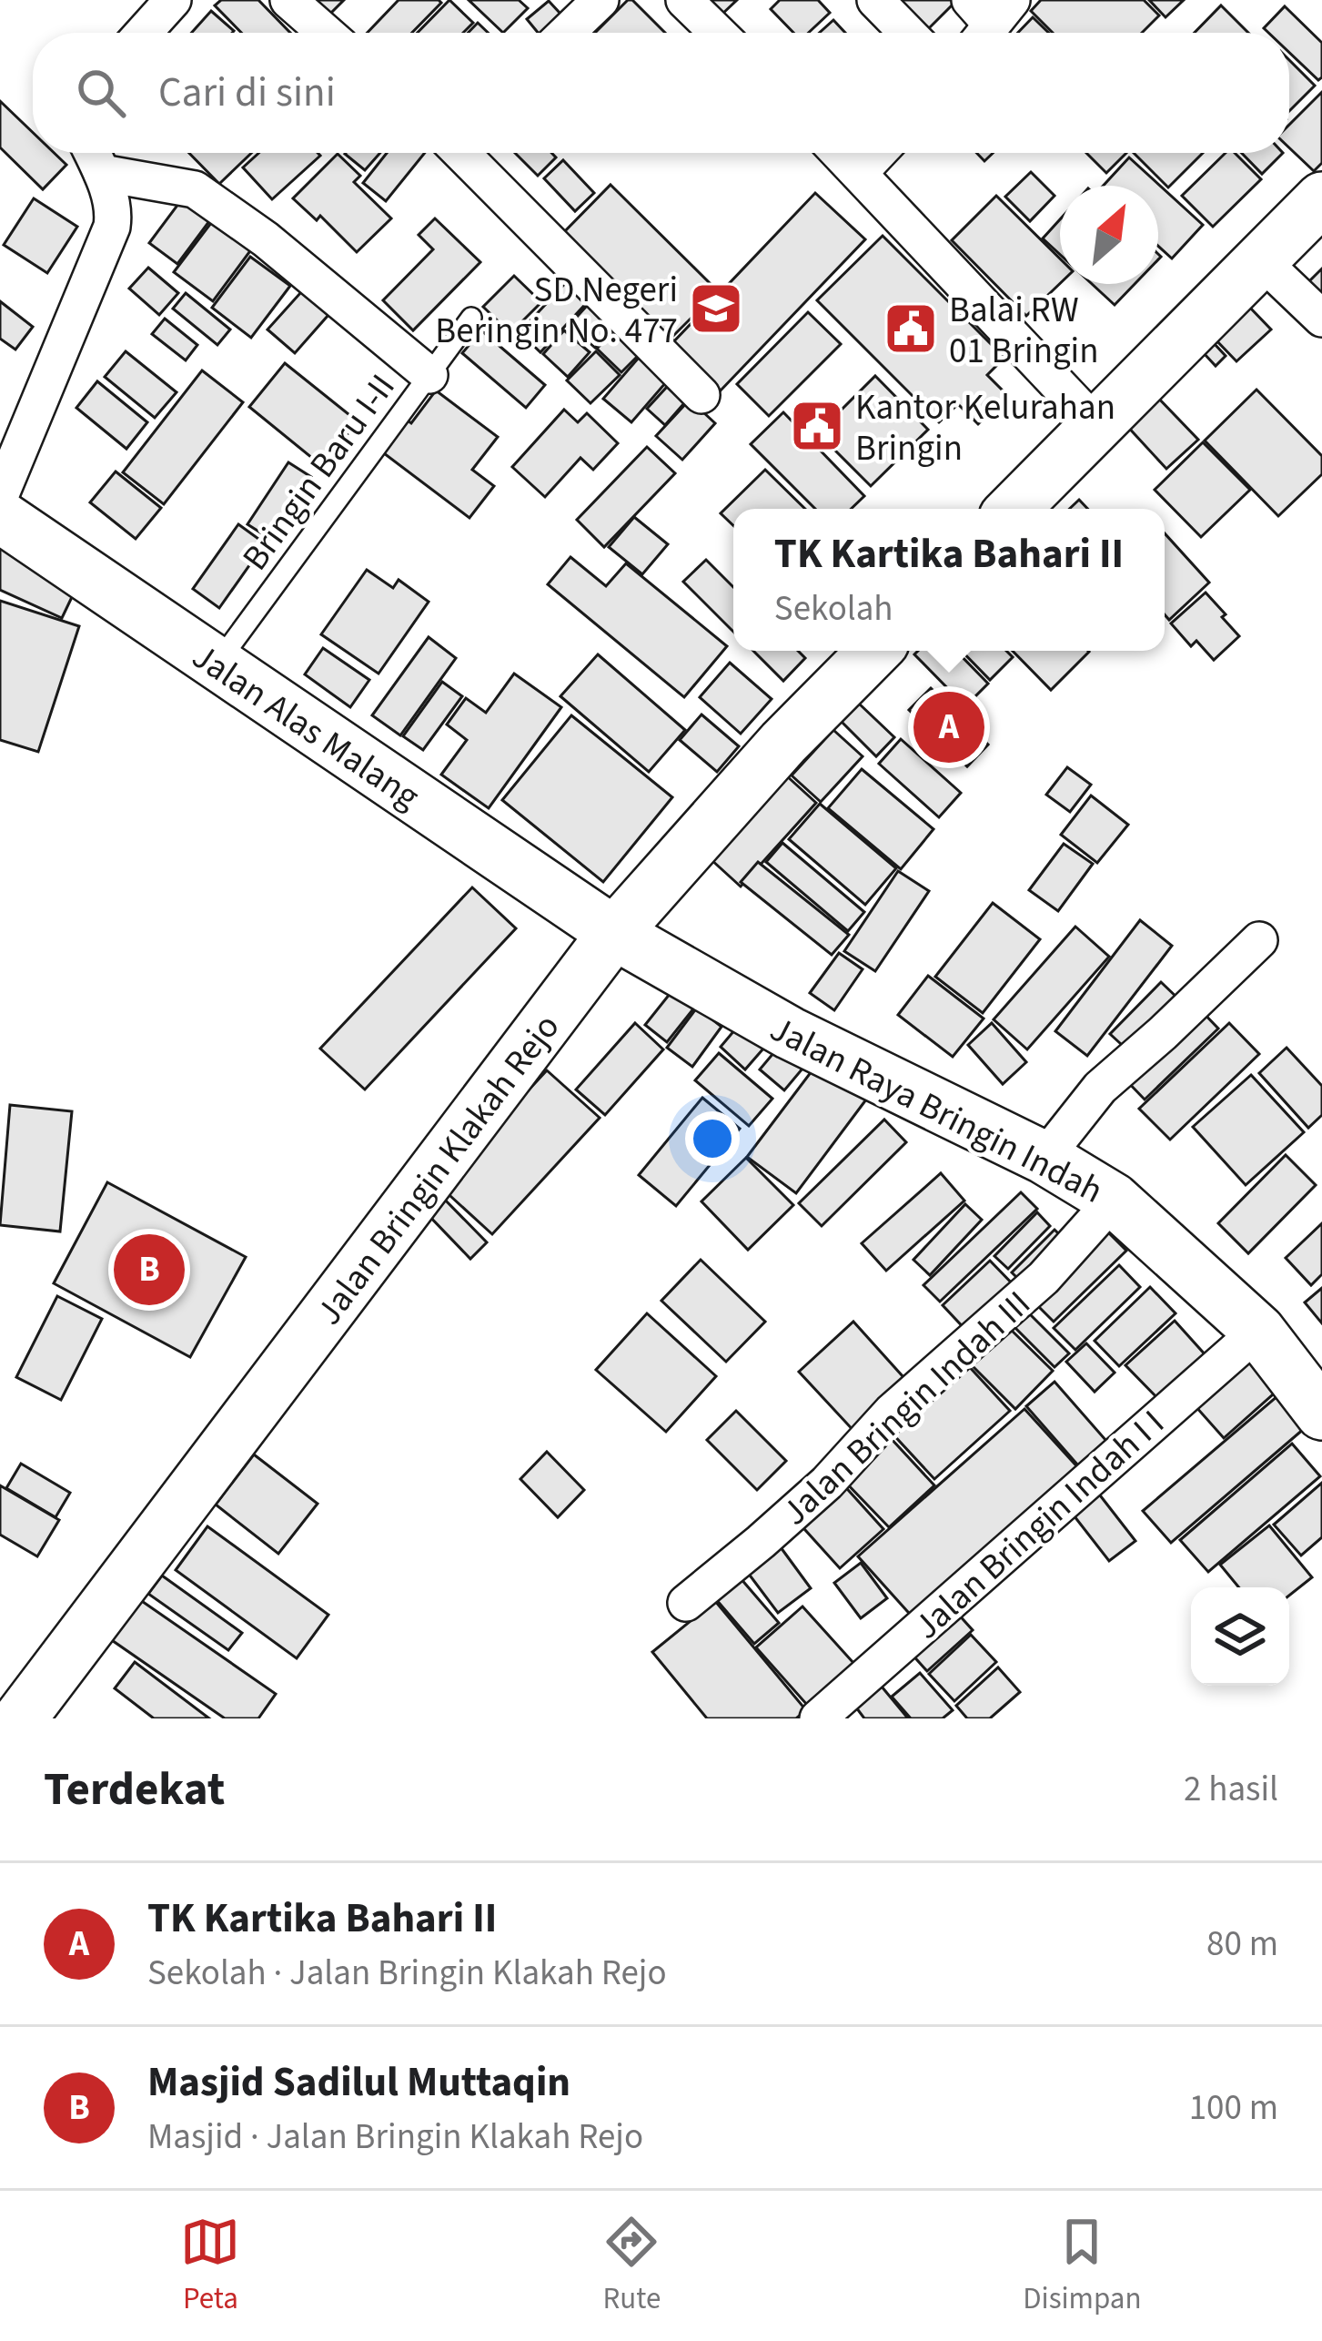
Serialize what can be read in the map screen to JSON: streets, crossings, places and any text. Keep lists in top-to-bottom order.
{
  "streets": {
    "street": [
      "Jalan Alas Malang",
      "Jalan Raya Bringin Indah",
      "Jalan Bringin Klakah Rejo",
      "Jalan Bringin Indah III",
      "Jalan Bringin Indah I I"
    ],
    "lane": ["Bringin Baru I-II"]
  },
  "crossings": [
    ["Bringin Baru I-II", "Jalan Alas Malang"],
    ["Jalan Alas Malang", "Jalan Raya Bringin Indah"],
    ["Jalan Alas Malang", "Jalan Bringin Klakah Rejo"],
    ["Jalan Raya Bringin Indah", "Jalan Bringin Klakah Rejo"],
    ["Jalan Raya Bringin Indah", "Jalan Bringin Indah III"],
    ["Jalan Raya Bringin Indah", "Jalan Bringin Indah I I"]
  ],
  "places": {
    "school or university": ["SD Negeri Beringin No. 477"],
    "public building": ["Balai RW 01 Bringin", "Kantor Kelurahan Bringin"]
  },
  "north": "top right",
  "page": {
    "search": "Cari di sini",
    "popup": ["TK Kartika Bahari II", "Sekolah"],
    "pins": ["A", "B"],
    "heading": ["Terdekat", "2 hasil"],
    "list": [
      {
        "mark": "A",
        "name": "TK Kartika Bahari II",
        "note": "Sekolah · Jalan Bringin Klakah Rejo",
        "value": "80 m"
      },
      {
        "mark": "B",
        "name": "Masjid Sadilul Muttaqin",
        "note": "Masjid · Jalan Bringin Klakah Rejo",
        "value": "100 m"
      }
    ],
    "nav": ["Peta", "Rute", "Disimpan"]
  }
}
